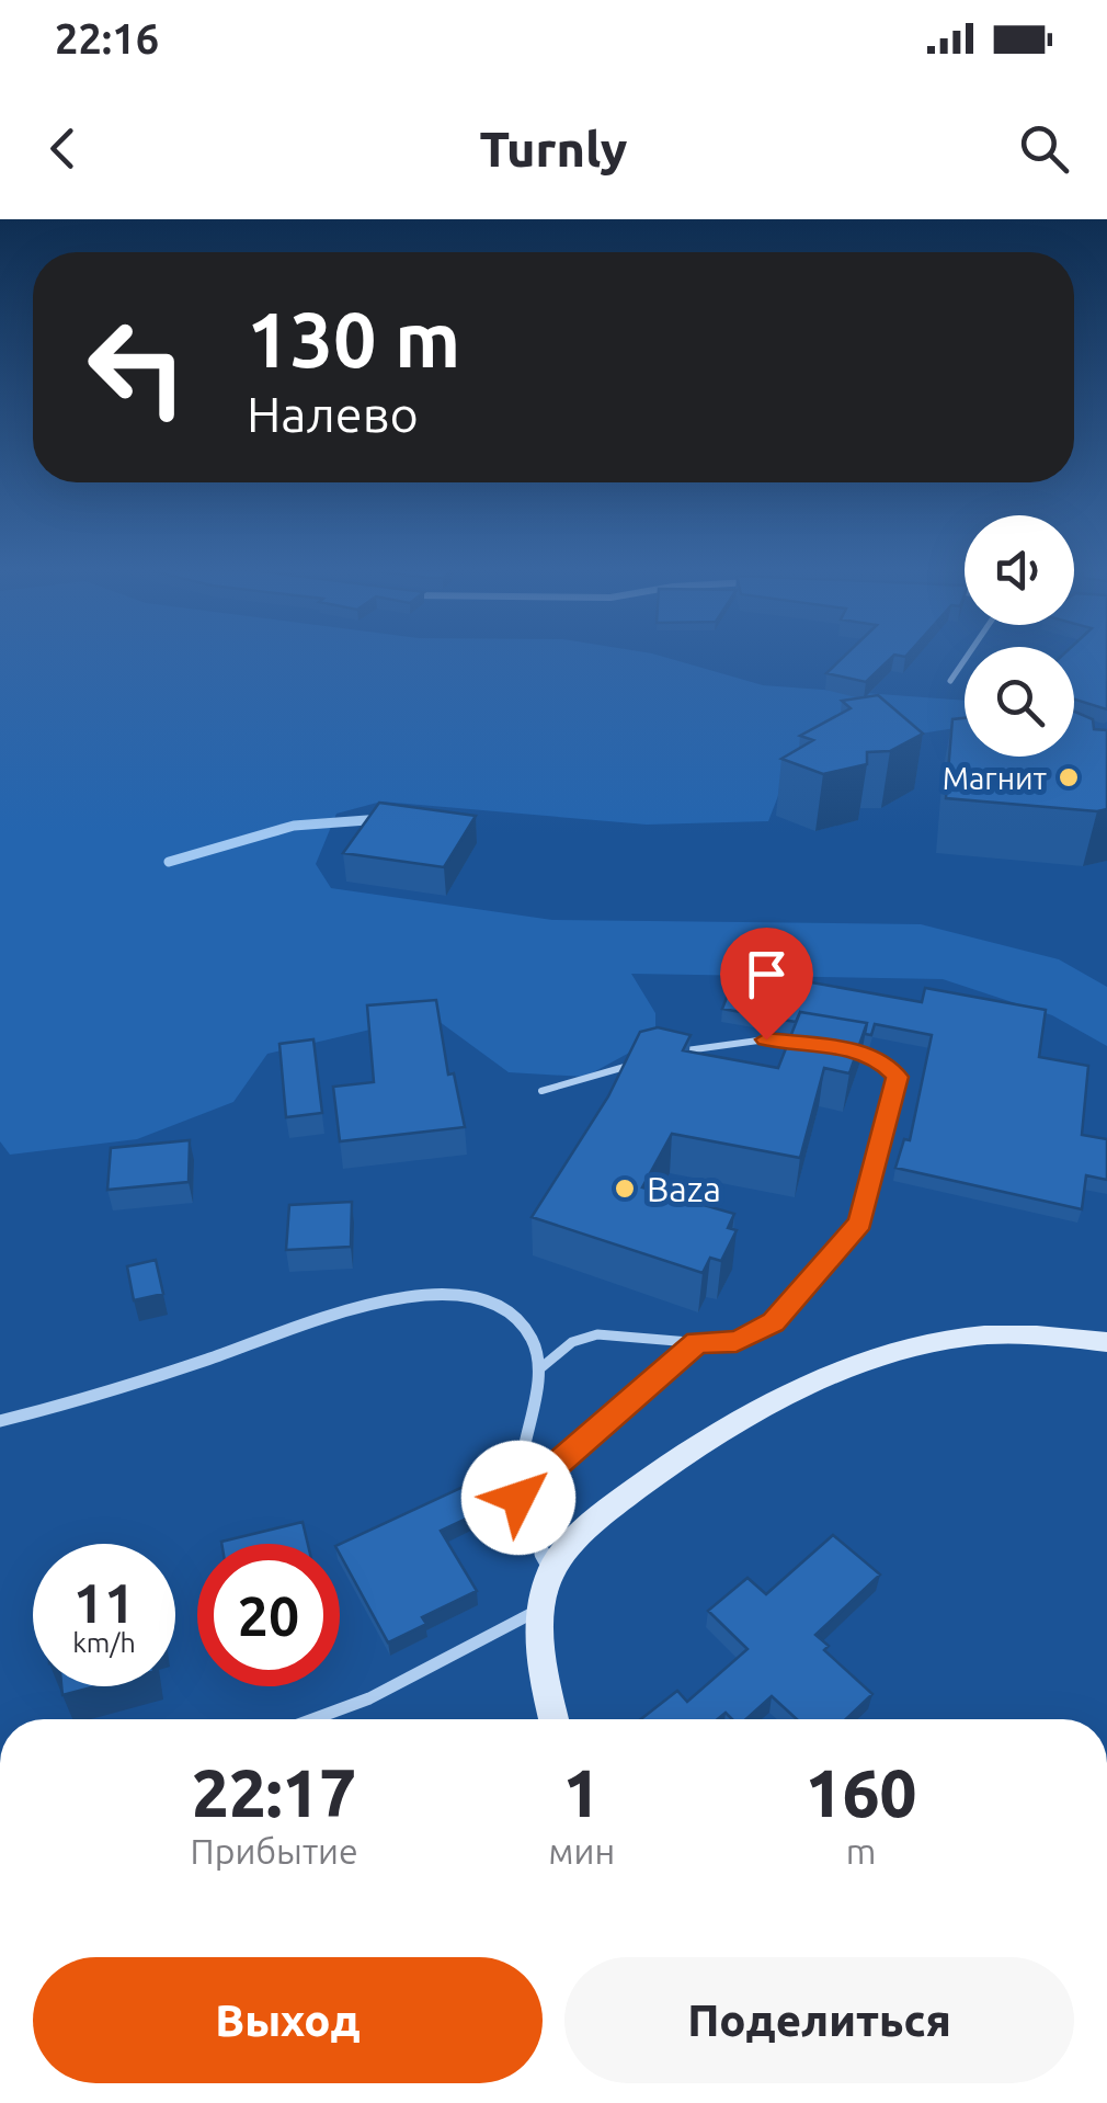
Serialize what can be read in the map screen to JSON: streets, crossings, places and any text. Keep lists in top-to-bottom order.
{
  "places": ["Магнит", "Baza"],
  "page": {
    "status": "22:16",
    "header": "Turnly",
    "turn": ["130 m", "Налево"],
    "speed": "11 km/h",
    "limit": "20",
    "eta": [
      "22:17",
      "Прибытие",
      "1",
      "мин",
      "160",
      "m"
    ],
    "buttons": ["Выход", "Поделиться"]
  }
}
